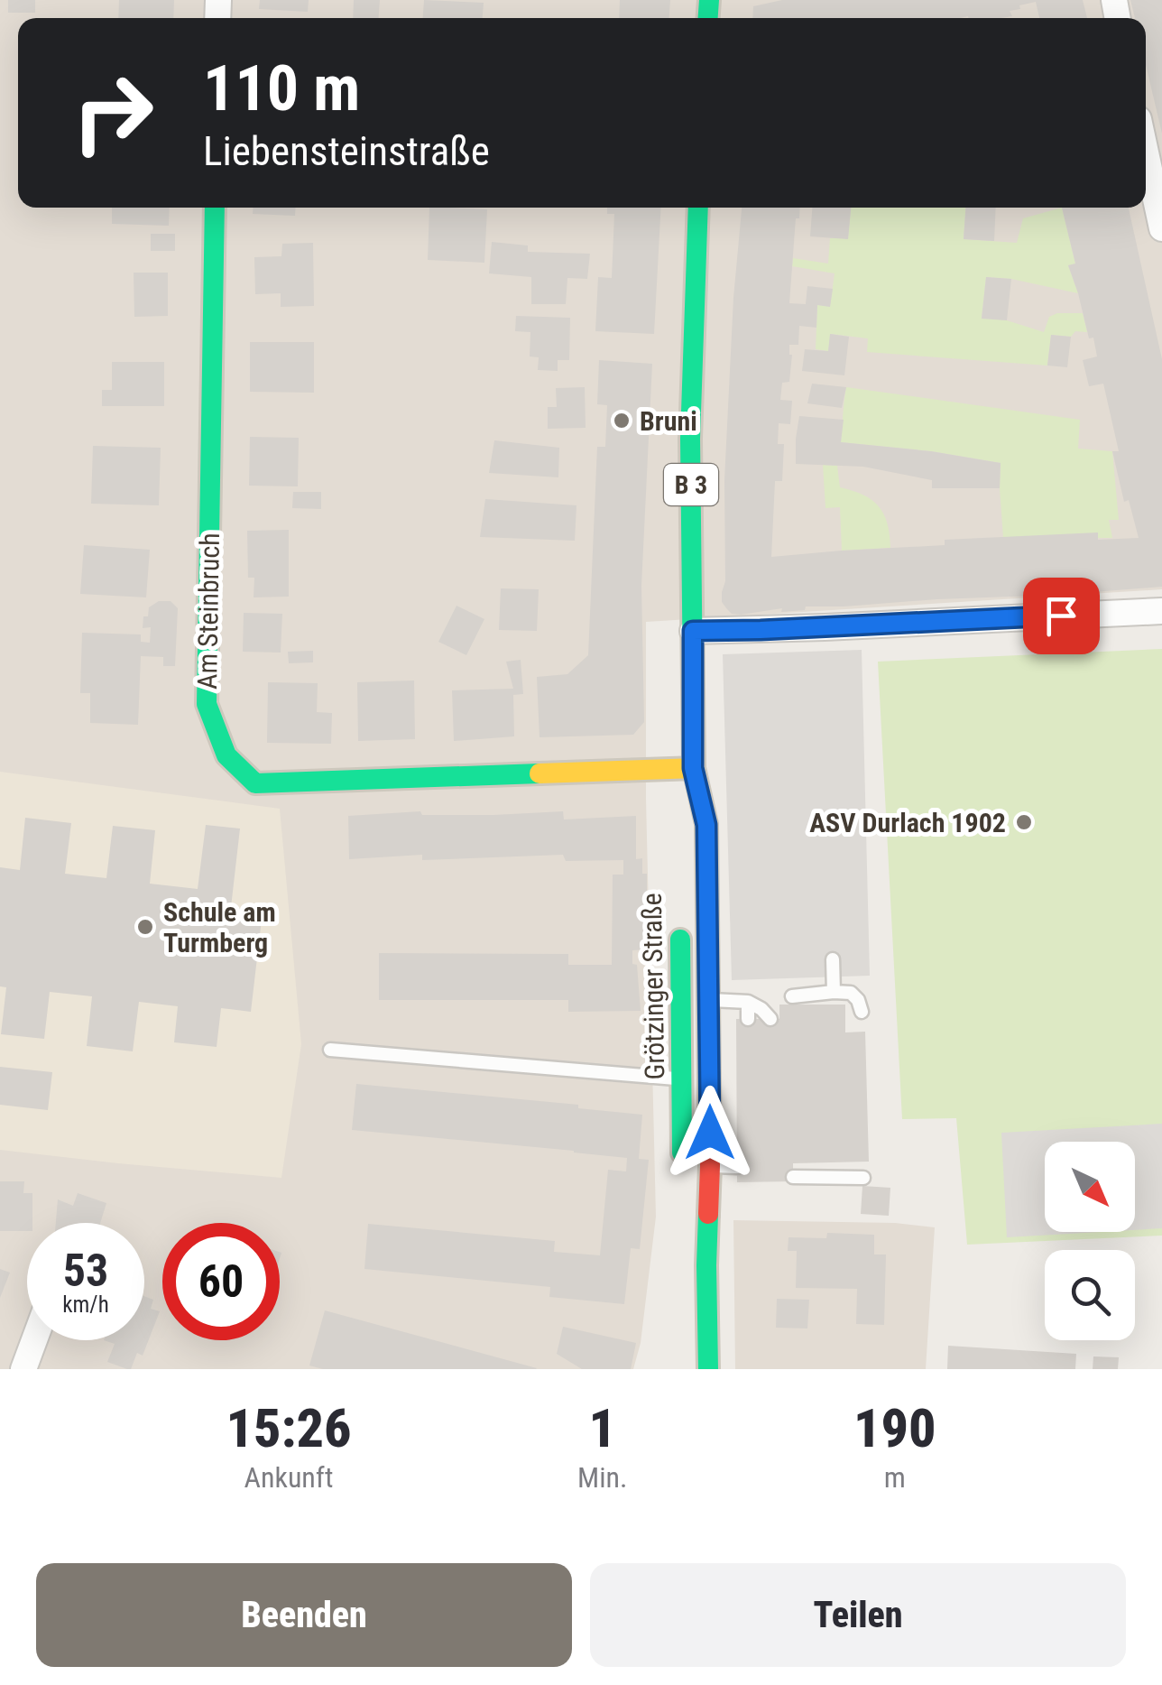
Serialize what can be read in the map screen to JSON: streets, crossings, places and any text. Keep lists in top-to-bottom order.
{
  "streets": {
    "main road": ["B 3", "Am Steinbruch", "Grötzinger Straße"]
  },
  "crossings": [
    ["Am Steinbruch", "Grötzinger Straße"]
  ],
  "places": ["Bruni", "ASV Durlach 1902", "Schule am Turmberg"],
  "north": "bottom right",
  "page": {
    "turn": ["110 m", "Liebensteinstraße"],
    "speed": "53 km/h",
    "limit": "60",
    "eta": [
      "15:26",
      "Ankunft",
      "1",
      "Min.",
      "190",
      "m"
    ],
    "buttons": ["Beenden", "Teilen"]
  }
}
